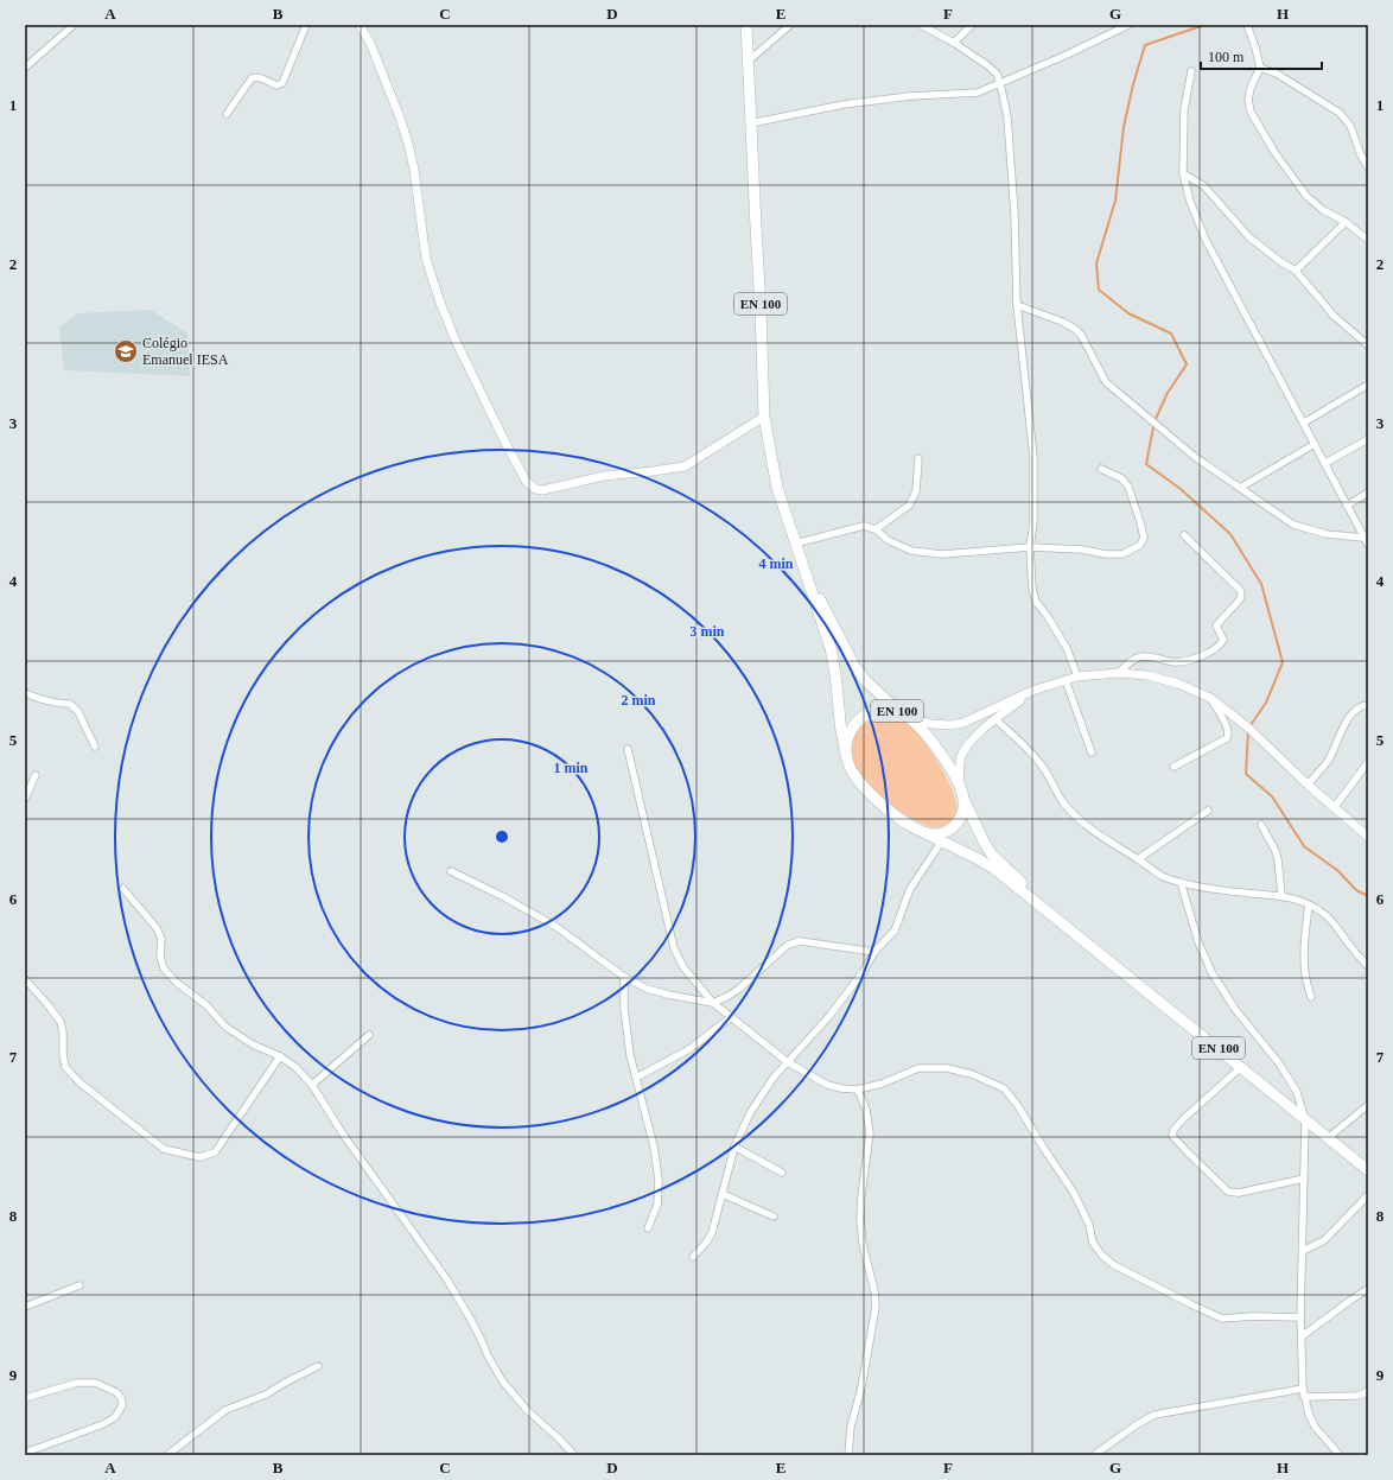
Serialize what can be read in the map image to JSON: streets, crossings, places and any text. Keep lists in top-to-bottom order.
{
  "streets": {
    "main road": ["EN 100"]
  },
  "places": {
    "school or university": ["Colégio Emanuel IESA"]
  },
  "scale_bar": "100 m",
  "grid": {
    "columns": [
      "A",
      "B",
      "C",
      "D",
      "E",
      "F",
      "G",
      "H"
    ],
    "rows": [
      "1",
      "2",
      "3",
      "4",
      "5",
      "6",
      "7",
      "8",
      "9"
    ]
  },
  "rings": [
    "4 min",
    "3 min",
    "2 min",
    "1 min"
  ]
}
